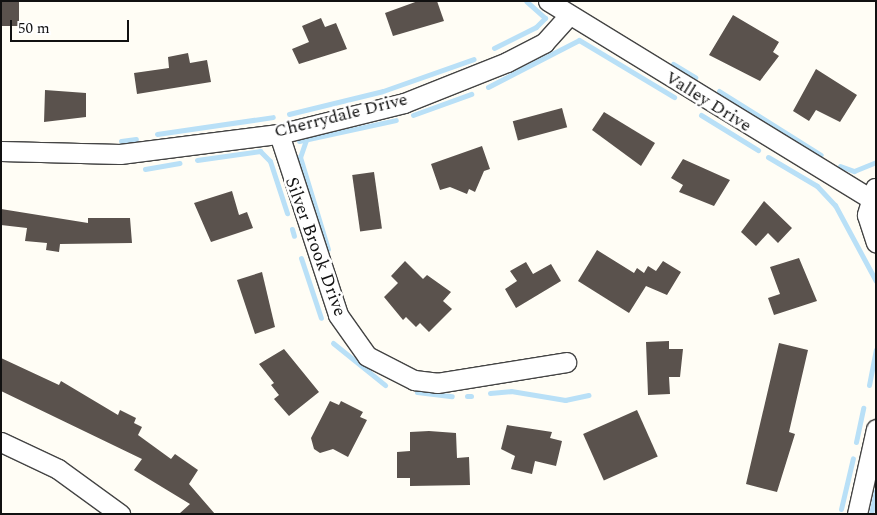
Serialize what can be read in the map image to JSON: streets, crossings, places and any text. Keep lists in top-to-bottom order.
{
  "streets": {
    "street": ["Valley Drive", "Cherrydale Drive", "Silver Brook Drive"]
  },
  "crossings": [
    ["Valley Drive", "Cherrydale Drive"],
    ["Cherrydale Drive", "Silver Brook Drive"]
  ],
  "scale_bar": "50 m"
}
